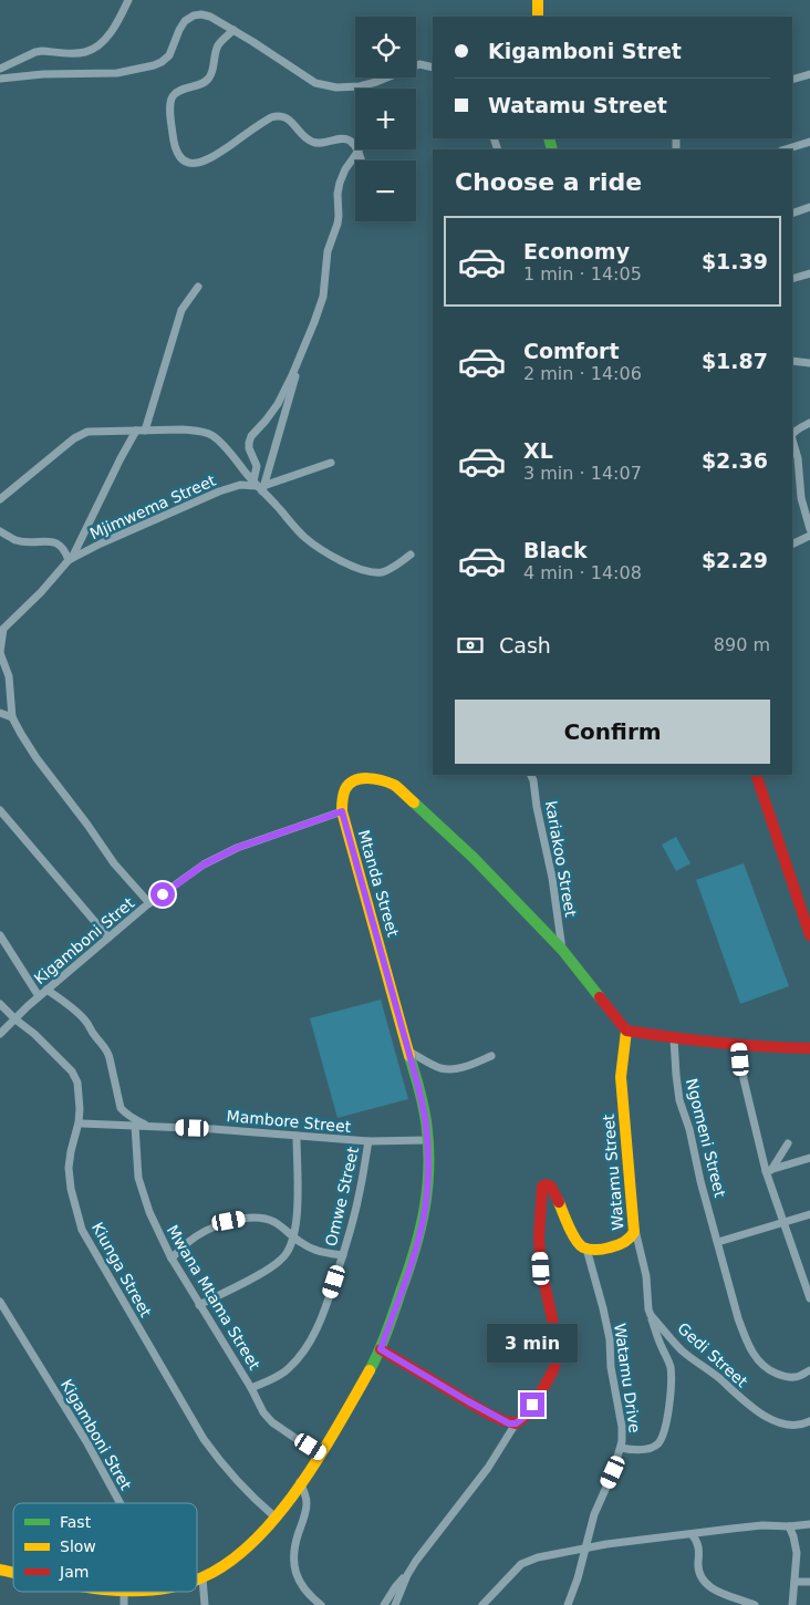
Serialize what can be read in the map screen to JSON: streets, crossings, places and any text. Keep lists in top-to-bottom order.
{
  "streets": {
    "main road": ["Mtanda Street", "Watamu Street"],
    "street": [
      "Mjimwema Street",
      "kariakoo Street",
      "Kigamboni Stret",
      "Mambore Street",
      "Ngomeni Street",
      "Omwe Street",
      "Kiunga Street",
      "Mwana Mtama Street",
      "Gedi Street",
      "Watamu Drive"
    ]
  },
  "crossings": [
    ["Mjimwema Street", "Kigamboni Stret"],
    ["Mtanda Street", "Kigamboni Stret"],
    ["Mtanda Street", "Mambore Street"],
    ["Mtanda Street", "Kiunga Street"],
    ["Mtanda Street", "Mwana Mtama Street"],
    ["Kigamboni Stret", "Kiunga Street"],
    ["Mambore Street", "Omwe Street"],
    ["Mambore Street", "Mwana Mtama Street"],
    ["Watamu Street", "Watamu Drive"],
    ["Omwe Street", "Mwana Mtama Street"]
  ],
  "legend": ["Fast", "Slow", "Jam"],
  "page": {
    "map_buttons": ["+", "−"],
    "banner": ["Kigamboni Stret", "Watamu Street"],
    "heading": "Choose a ride",
    "list": [
      {
        "name": "Economy",
        "note": "1 min · 14:05",
        "value": "$1.39"
      },
      {
        "name": "Comfort",
        "note": "2 min · 14:06",
        "value": "$1.87"
      },
      {
        "name": "XL",
        "note": "3 min · 14:07",
        "value": "$2.36"
      },
      {
        "name": "Black",
        "note": "4 min · 14:08",
        "value": "$2.29"
      }
    ],
    "pay": ["Cash", "890 m"],
    "buttons": "Confirm",
    "bubble": "3 min"
  }
}
